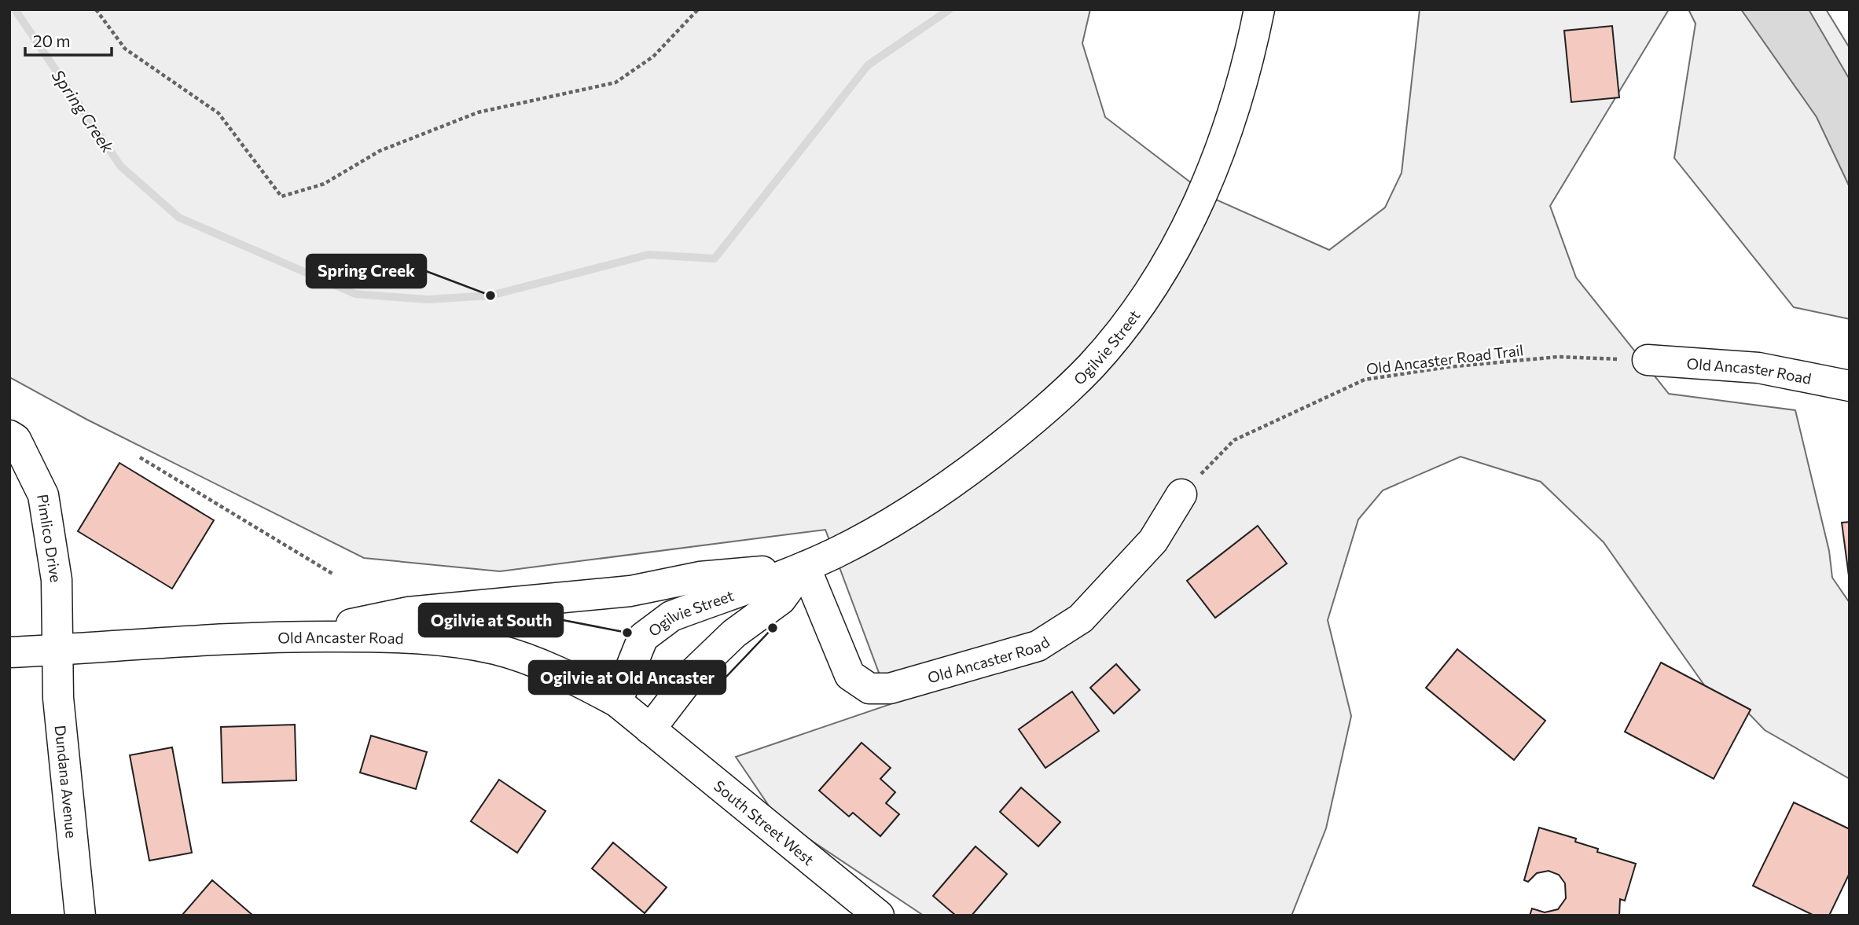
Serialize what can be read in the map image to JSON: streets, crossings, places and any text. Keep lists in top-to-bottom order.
{
  "streets": {
    "street": [
      "Ogilvie Street",
      "Old Ancaster Road",
      "Pimlico Drive",
      "Dundana Avenue",
      "South Street West"
    ],
    "path": ["Old Ancaster Road Trail"]
  },
  "crossings": [
    ["Ogilvie Street", "Old Ancaster Road"],
    ["Ogilvie Street", "South Street West"],
    ["Old Ancaster Road Trail", "Old Ancaster Road"],
    ["Old Ancaster Road", "Pimlico Drive"],
    ["Old Ancaster Road", "Dundana Avenue"],
    ["Old Ancaster Road", "South Street West"],
    ["Pimlico Drive", "Dundana Avenue"]
  ],
  "water": ["Spring Creek"],
  "places": ["Spring Creek", "Ogilvie at Old Ancaster", "Ogilvie at South"],
  "scale_bar": "20 m"
}
